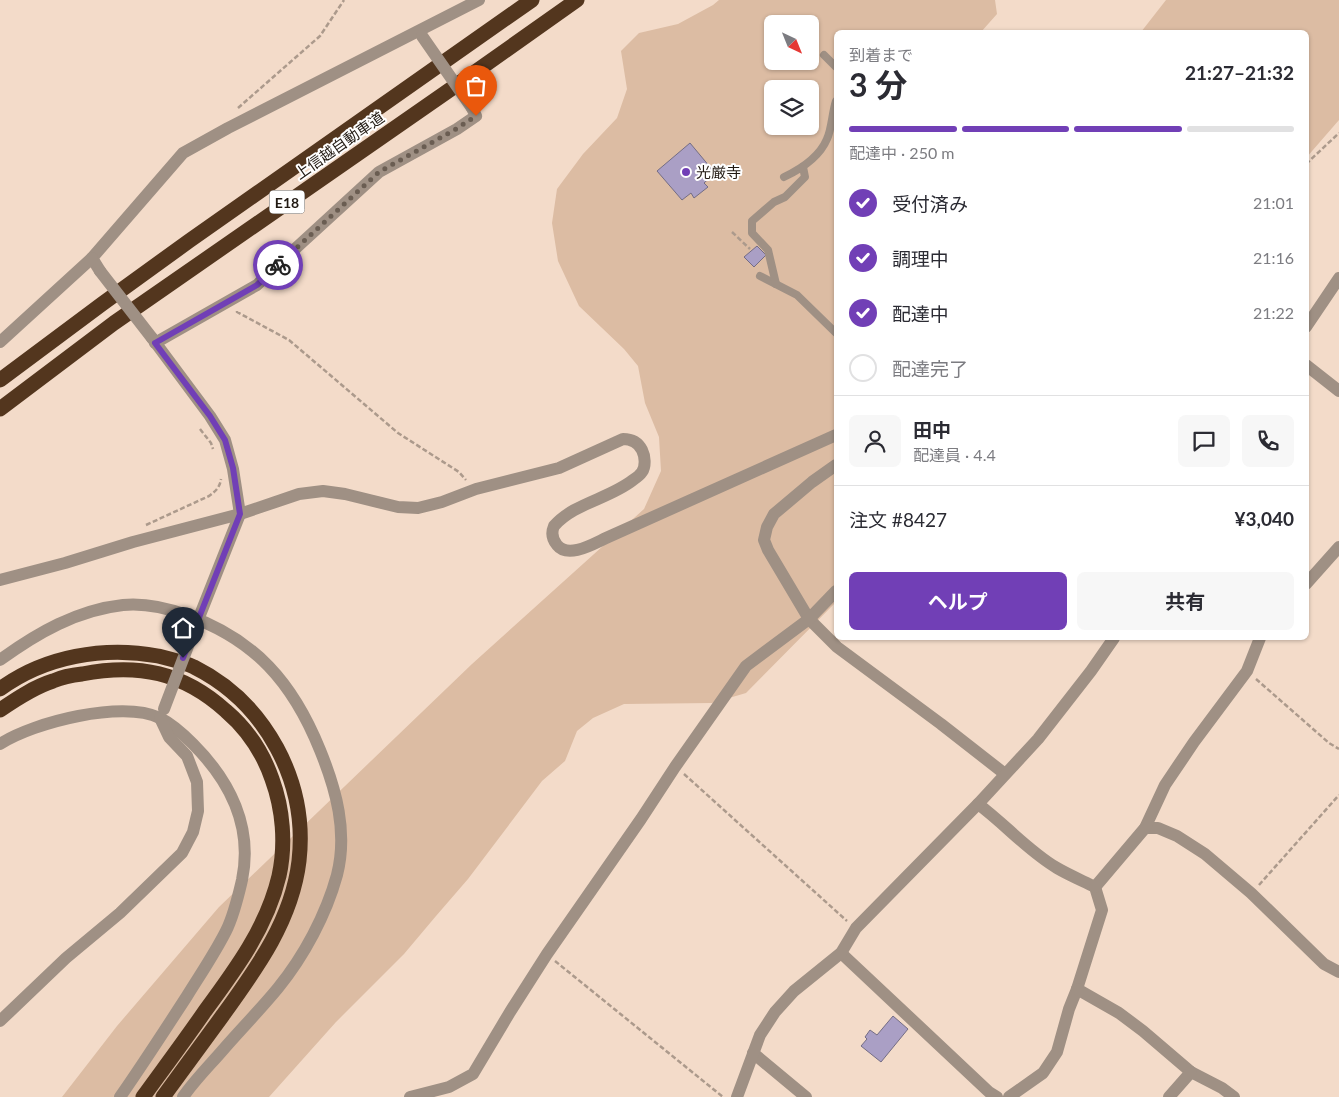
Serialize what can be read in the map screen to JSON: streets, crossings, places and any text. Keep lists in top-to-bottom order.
{
  "streets": {
    "highway": ["上信越自動車道", "E18"]
  },
  "places": ["光厳寺"],
  "north": "bottom right",
  "page": {
    "heading": ["3 分", "到着まで", "21:27–21:32"],
    "panel": [
      "田中",
      "配達員 · 4.4",
      "注文 #8427",
      "¥3,040"
    ],
    "bar": "配達中 · 250 m",
    "list": [
      ["受付済み", "21:01"],
      ["調理中", "21:16"],
      ["配達中", "21:22"],
      "配達完了"
    ],
    "buttons": ["ヘルプ", "共有"]
  }
}
